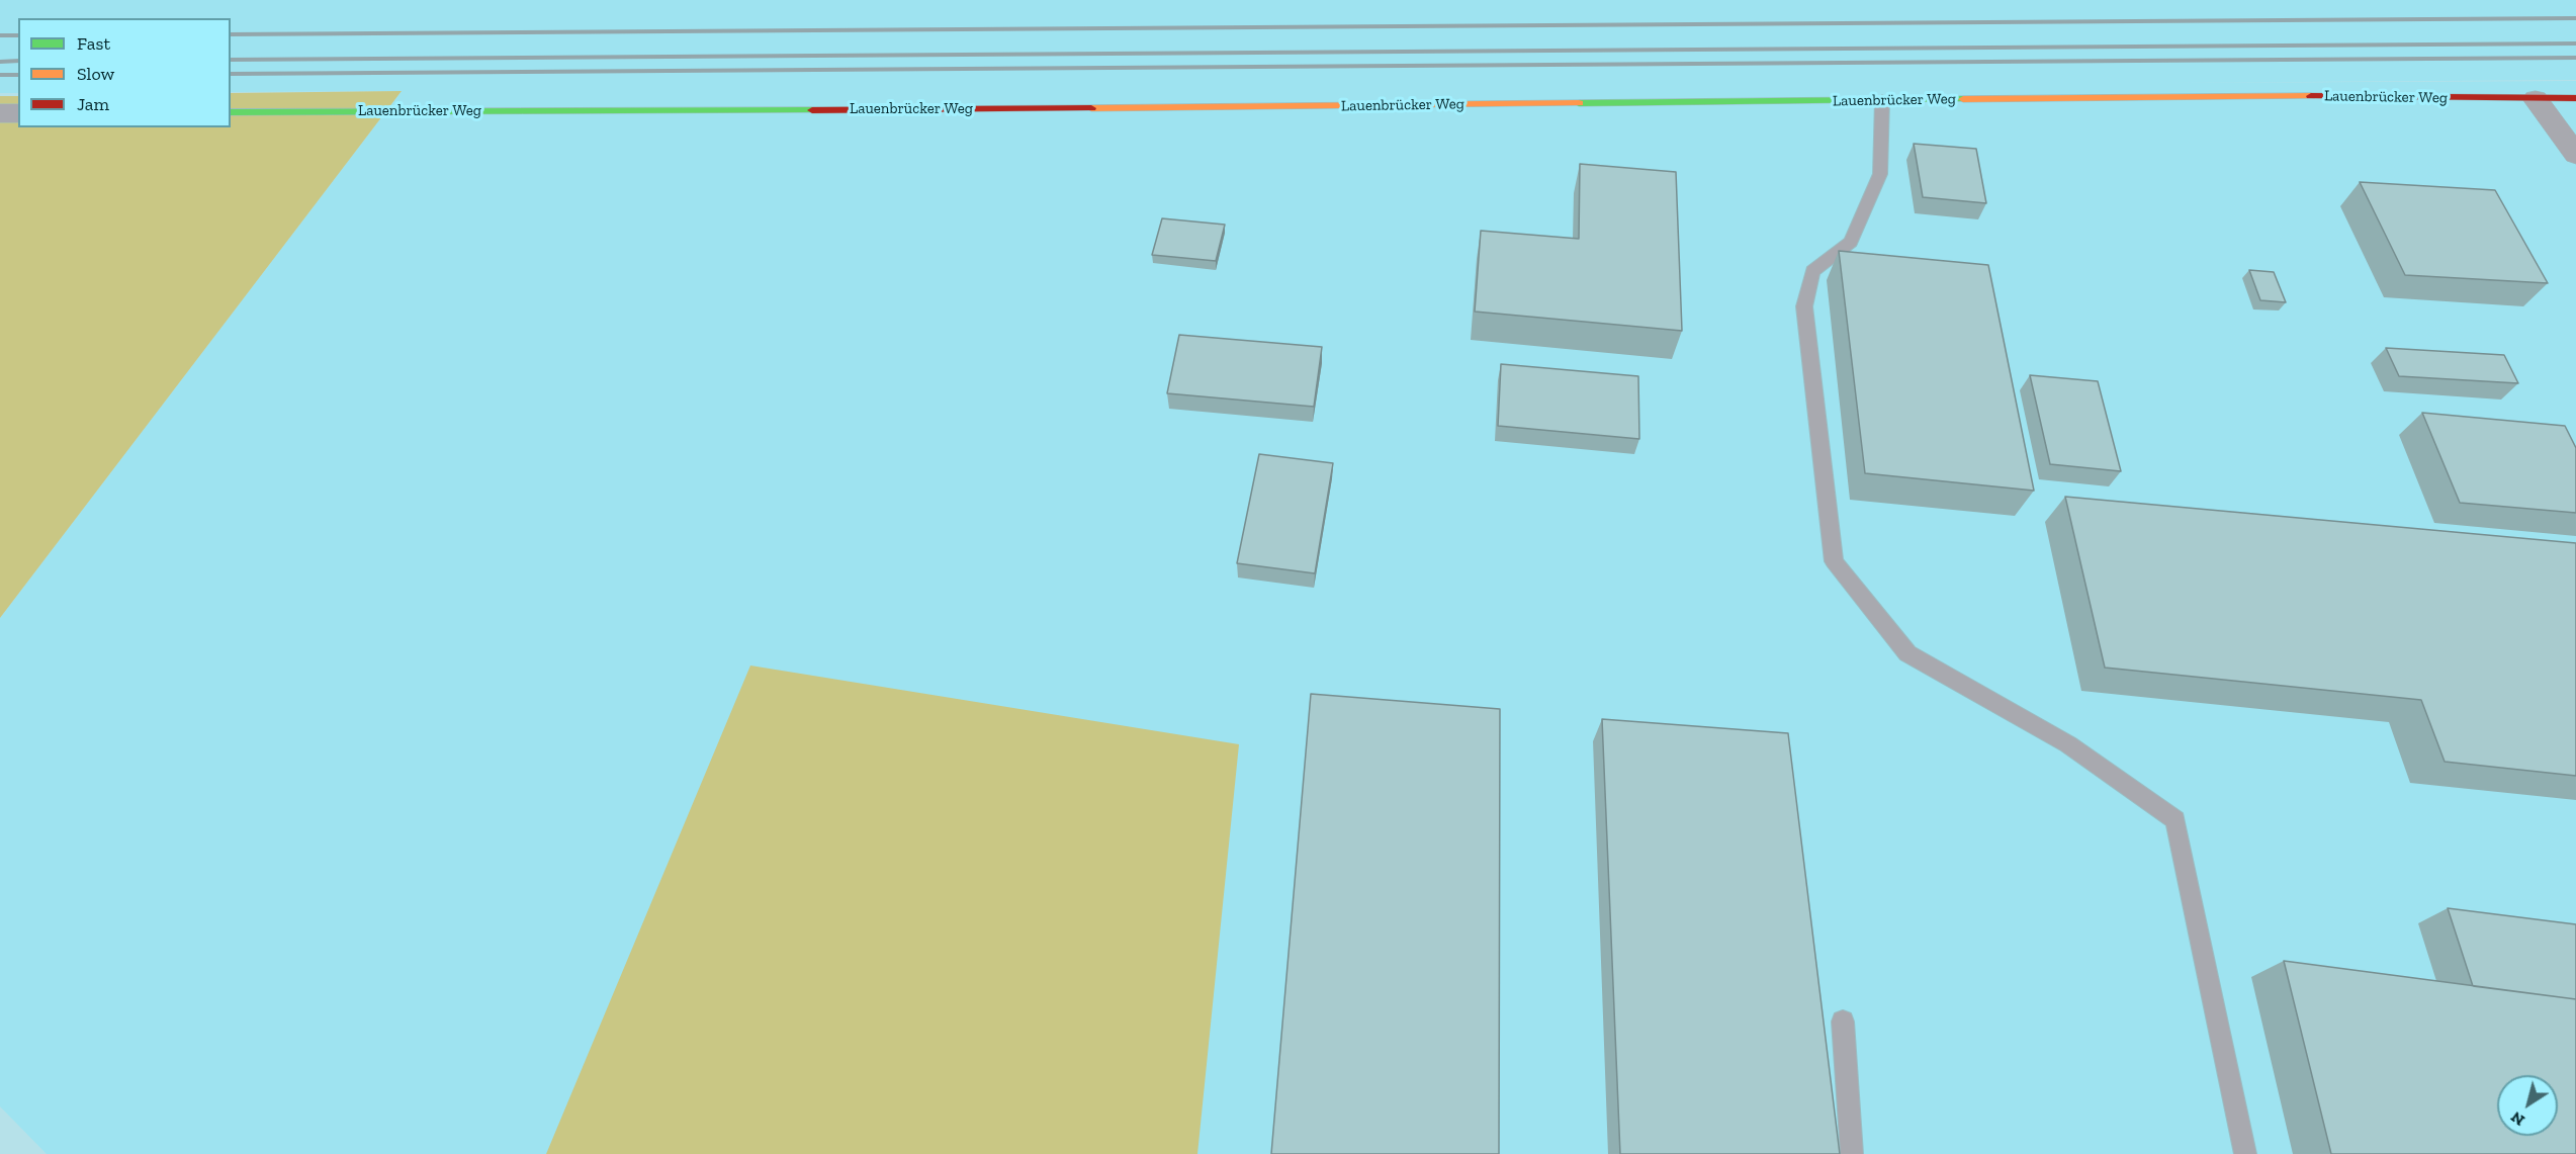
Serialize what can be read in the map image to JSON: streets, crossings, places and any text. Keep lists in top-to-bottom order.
{
  "streets": {
    "street": ["Lauenbrücker Weg"]
  },
  "legend": ["Fast", "Slow", "Jam"],
  "north": "bottom left"
}
